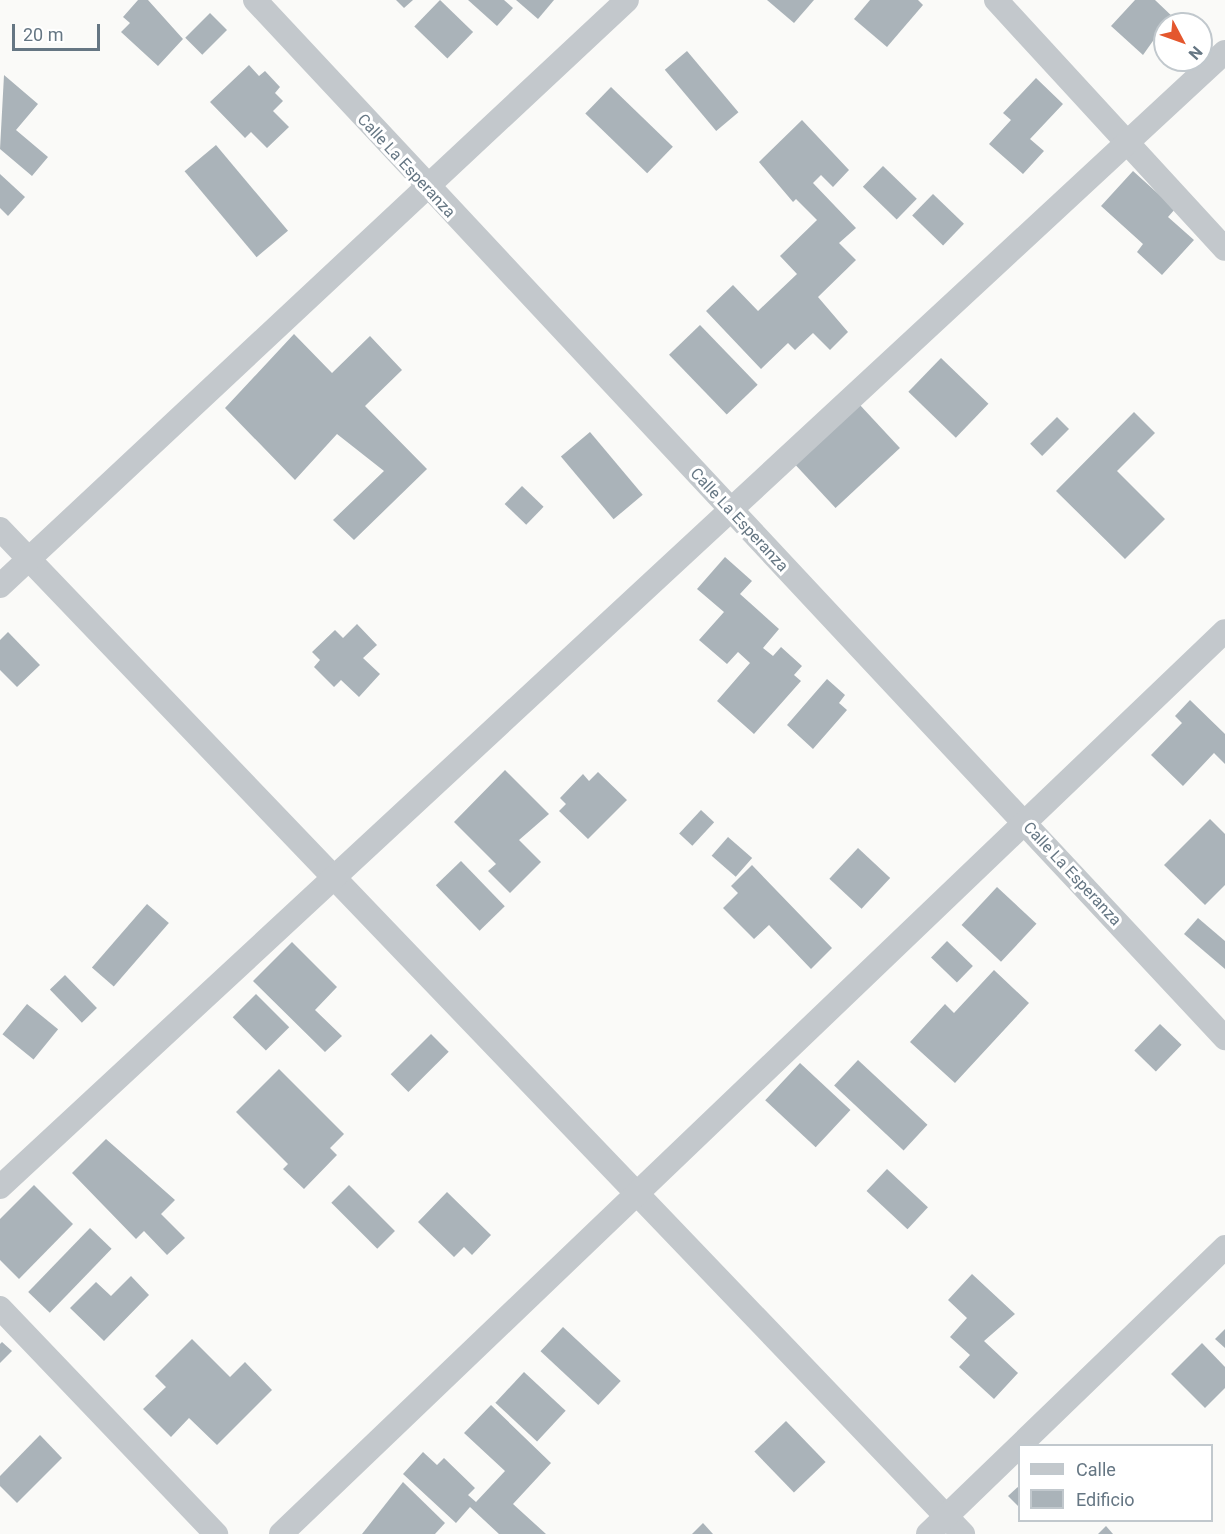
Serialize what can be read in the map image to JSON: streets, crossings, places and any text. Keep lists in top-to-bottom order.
{
  "streets": {
    "street": ["Calle La Esperanza"]
  },
  "legend": ["Calle", "Edificio"],
  "scale_bar": "20 m",
  "north": "bottom right"
}
